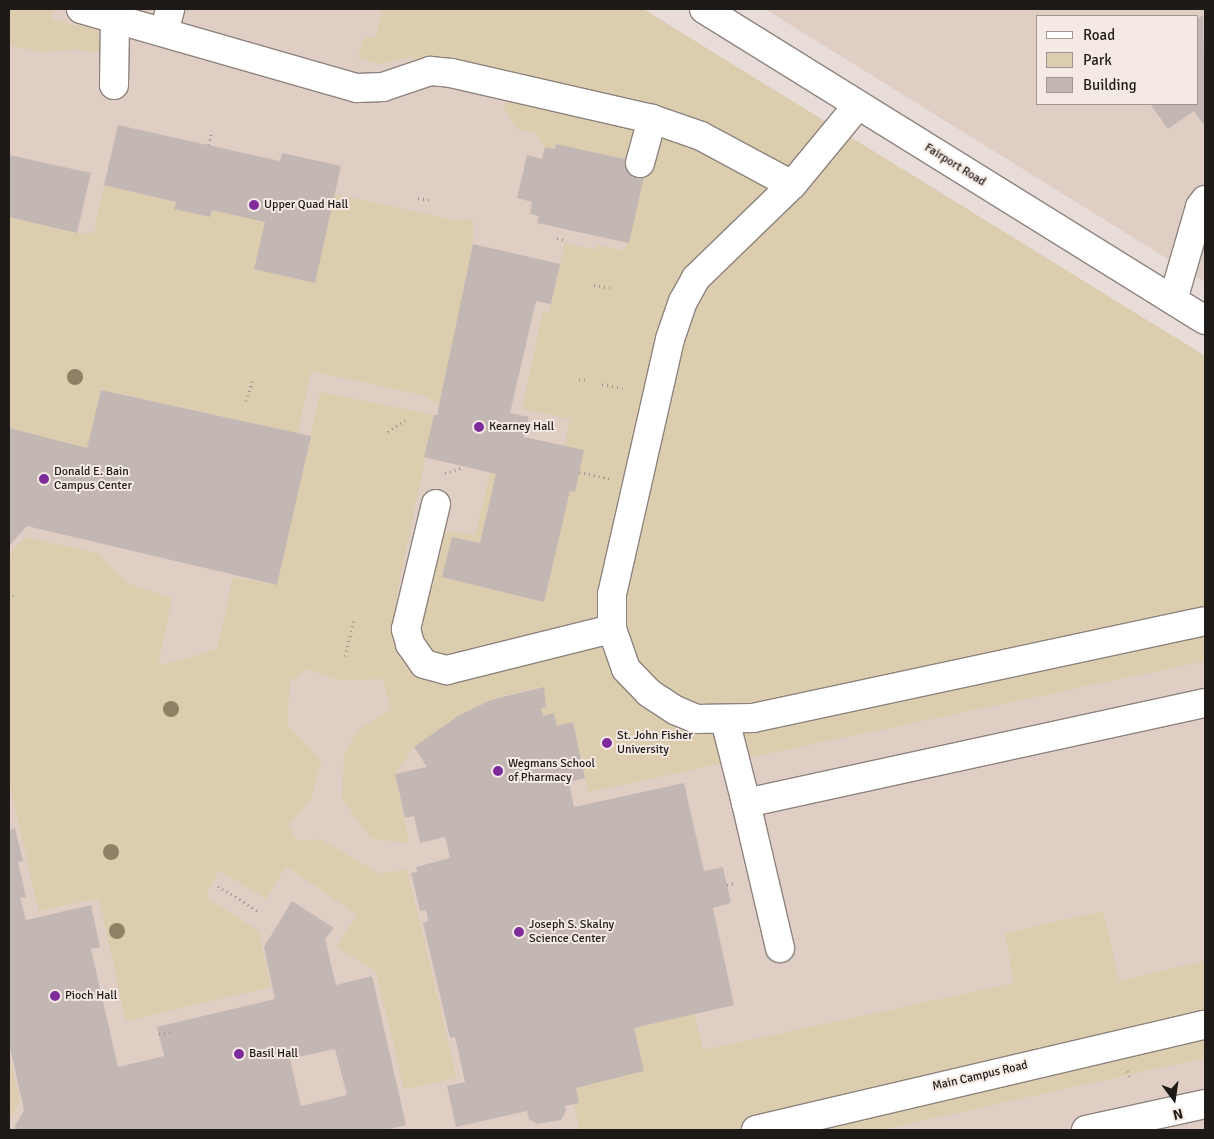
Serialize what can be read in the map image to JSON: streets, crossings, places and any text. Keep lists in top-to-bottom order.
{
  "streets": {
    "street": ["Fairport Road", "Main Campus Road"]
  },
  "places": [
    "Upper Quad Hall",
    "Kearney Hall",
    "Donald E. Bain Campus Center",
    "St. John Fisher University",
    "Wegmans School of Pharmacy",
    "Joseph S. Skalny Science Center",
    "Pioch Hall",
    "Basil Hall"
  ],
  "legend": ["Road", "Park", "Building"],
  "north": "bottom"
}
